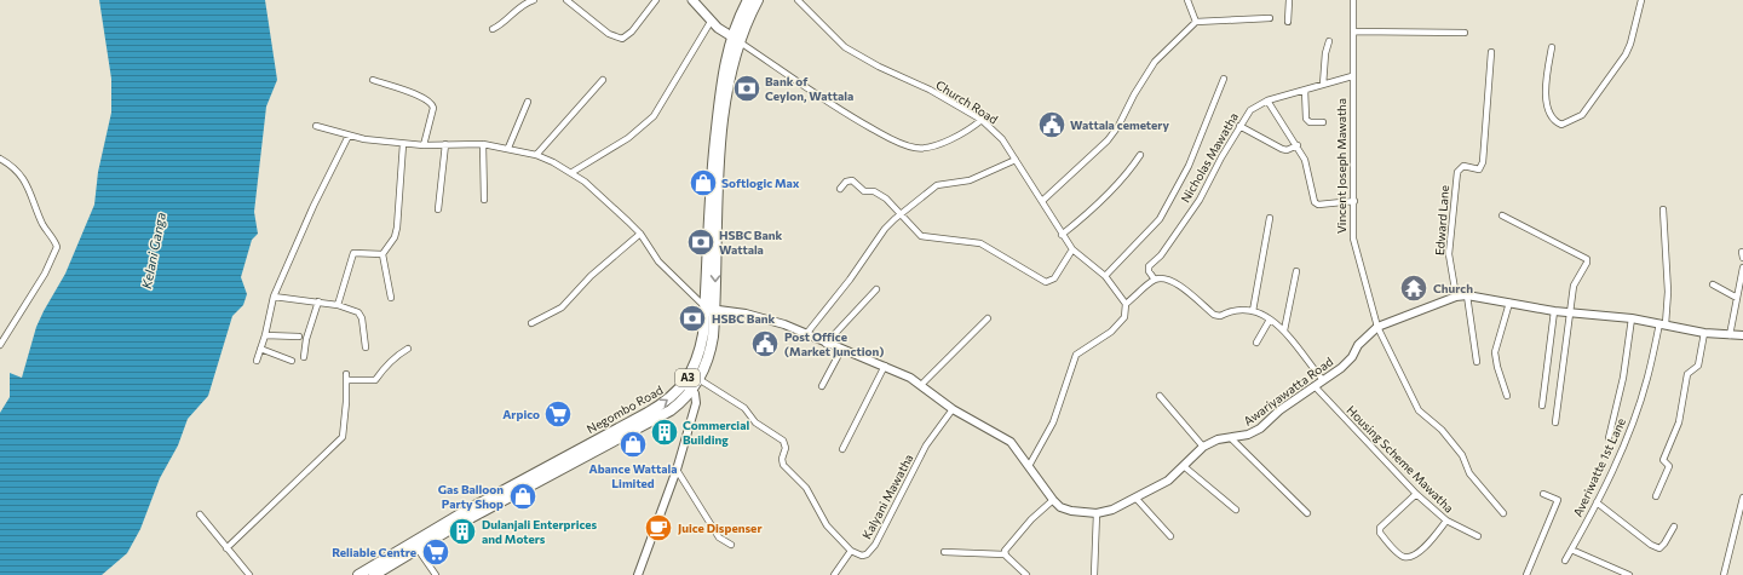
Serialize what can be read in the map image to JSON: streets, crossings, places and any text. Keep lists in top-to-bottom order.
{
  "streets": {
    "highway": ["A3", "Negombo Road"],
    "street": [
      "Church Road",
      "Nicholas Mawatha",
      "Vincent Joseph Mawatha",
      "Edward Lane",
      "Awariyawatta Road",
      "Housing Scheme Mawatha",
      "Averiwatte 1st Lane",
      "Kalyani Mawatha"
    ]
  },
  "crossings": [
    ["Nicholas Mawatha", "Vincent Joseph Mawatha"],
    ["Vincent Joseph Mawatha", "Awariyawatta Road"],
    ["Edward Lane", "Awariyawatta Road"],
    ["Awariyawatta Road", "Negombo Road"],
    ["Awariyawatta Road", "Housing Scheme Mawatha"],
    ["Awariyawatta Road", "Averiwatte 1st Lane"],
    ["Awariyawatta Road", "Kalyani Mawatha"]
  ],
  "water": ["Kelani Ganga"],
  "places": {
    "bank": ["Bank of Ceylon, Wattala", "HSBC Bank Wattala", "HSBC Bank"],
    "public building": ["Wattala cemetery", "Post Office (Market Junction)"],
    "shop": ["Softlogic Max", "Abance Wattala Limited", "Gas Balloon Party Shop"],
    "temple": ["Church"],
    "supermarket": ["Arpico", "Reliable Centre"],
    "building": ["Commercial Building", "Dulanjali Enterprices and Moters"],
    "cafe": ["Juice Dispenser"]
  }
}
